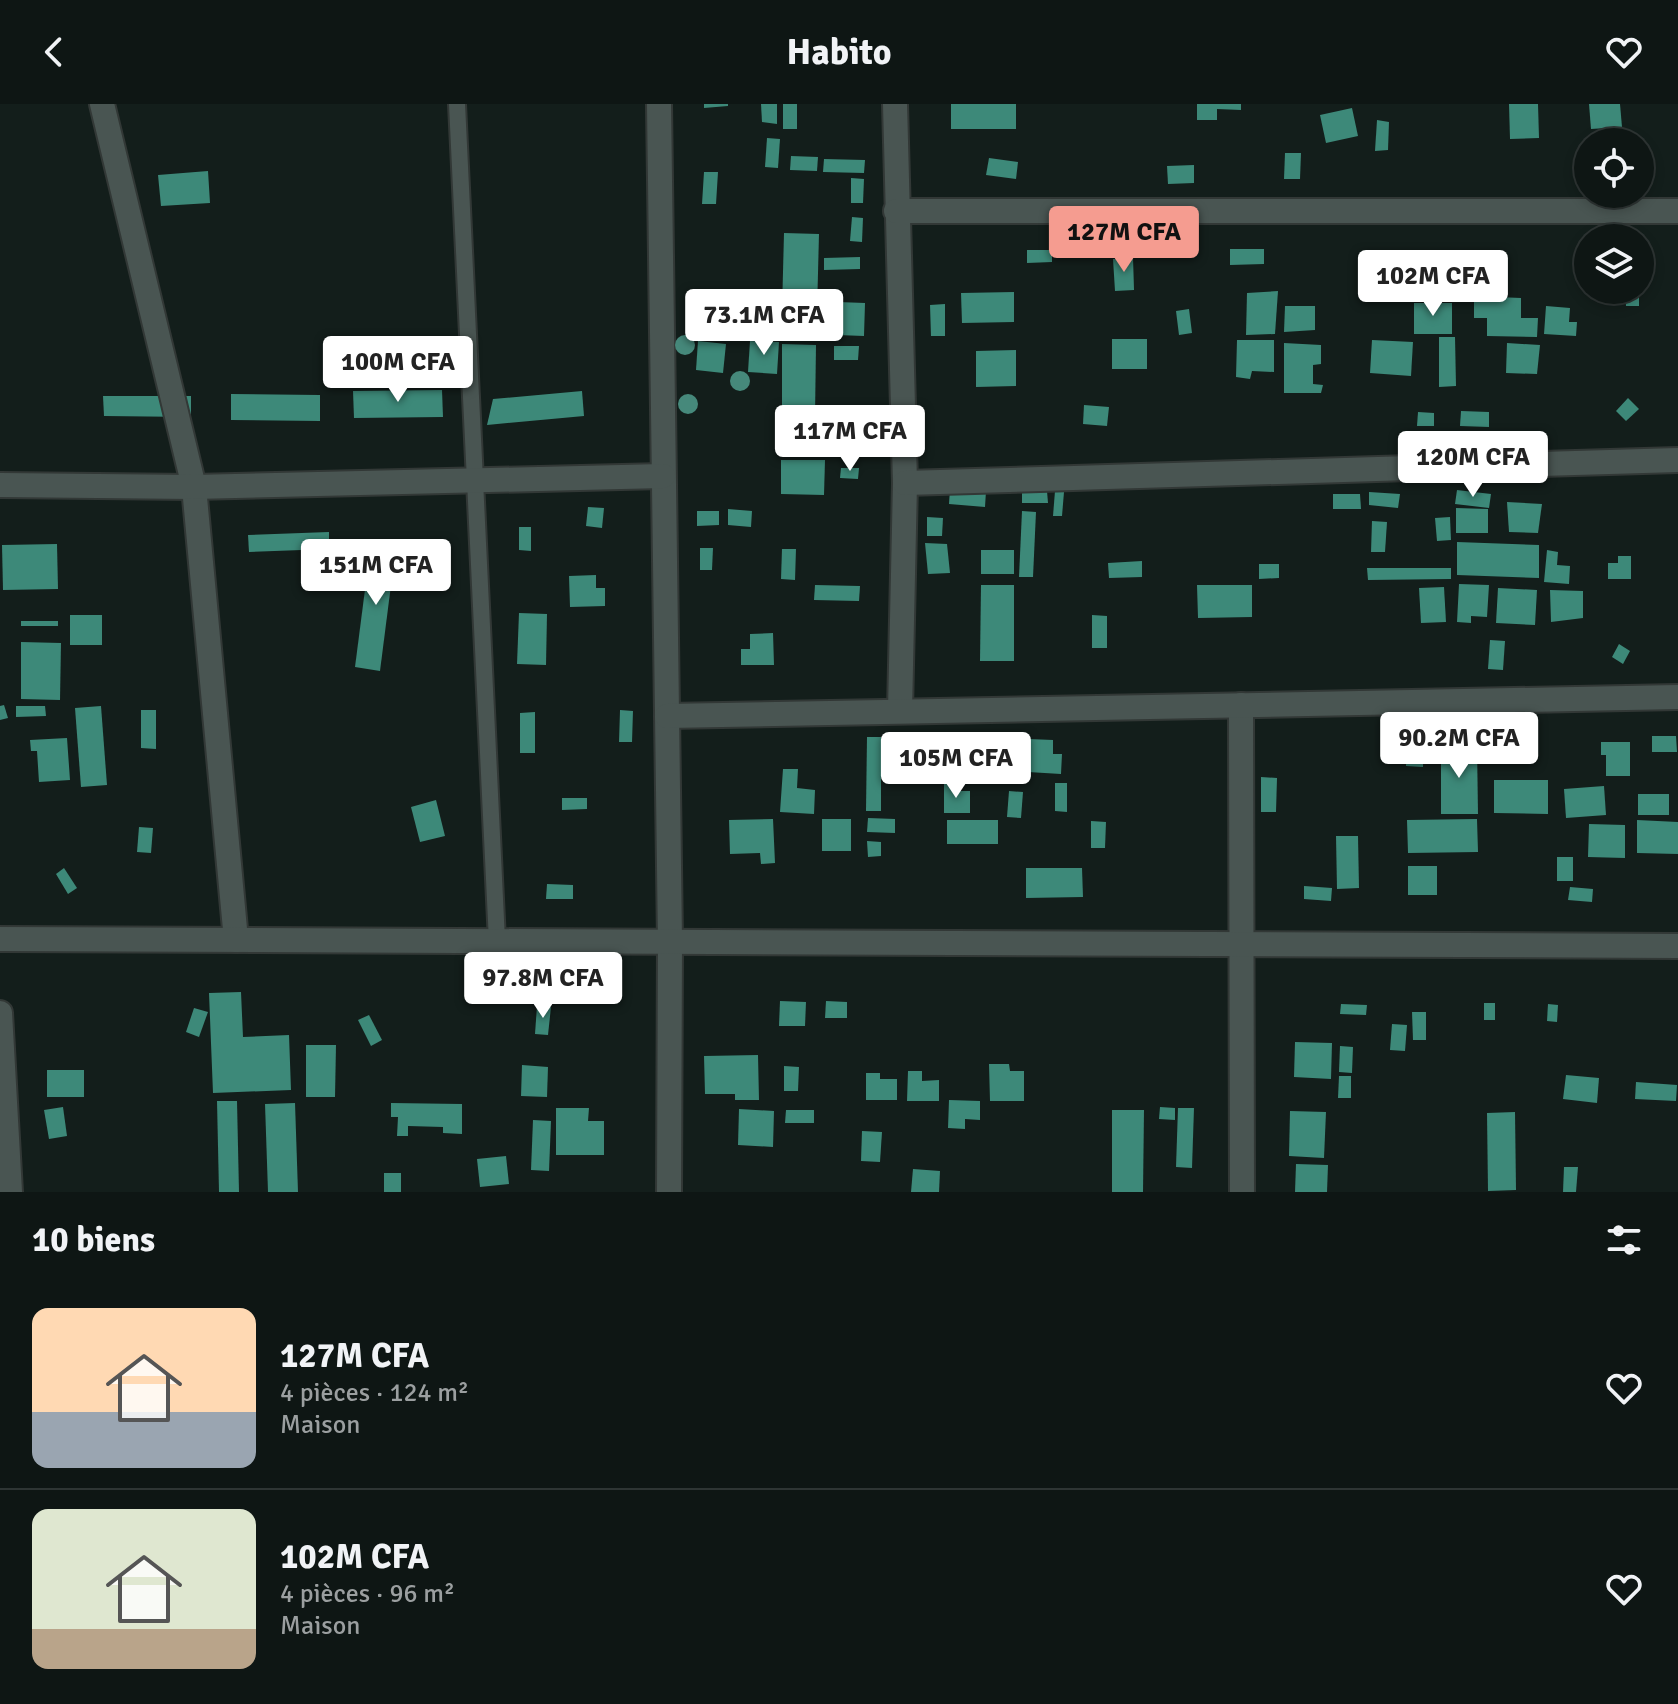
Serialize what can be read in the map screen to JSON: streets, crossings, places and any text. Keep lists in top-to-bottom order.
{
  "page": {
    "header": "Habito",
    "price": [
      "127M CFA",
      "102M CFA",
      "73.1M CFA",
      "100M CFA",
      "117M CFA",
      "120M CFA",
      "151M CFA",
      "90.2M CFA",
      "105M CFA",
      "97.8M CFA"
    ],
    "heading": "10 biens",
    "list": [
      {
        "name": "127M CFA",
        "note": "4 pièces · 124 m² · Maison"
      },
      {
        "name": "102M CFA",
        "note": "4 pièces · 96 m² · Maison"
      }
    ]
  }
}
